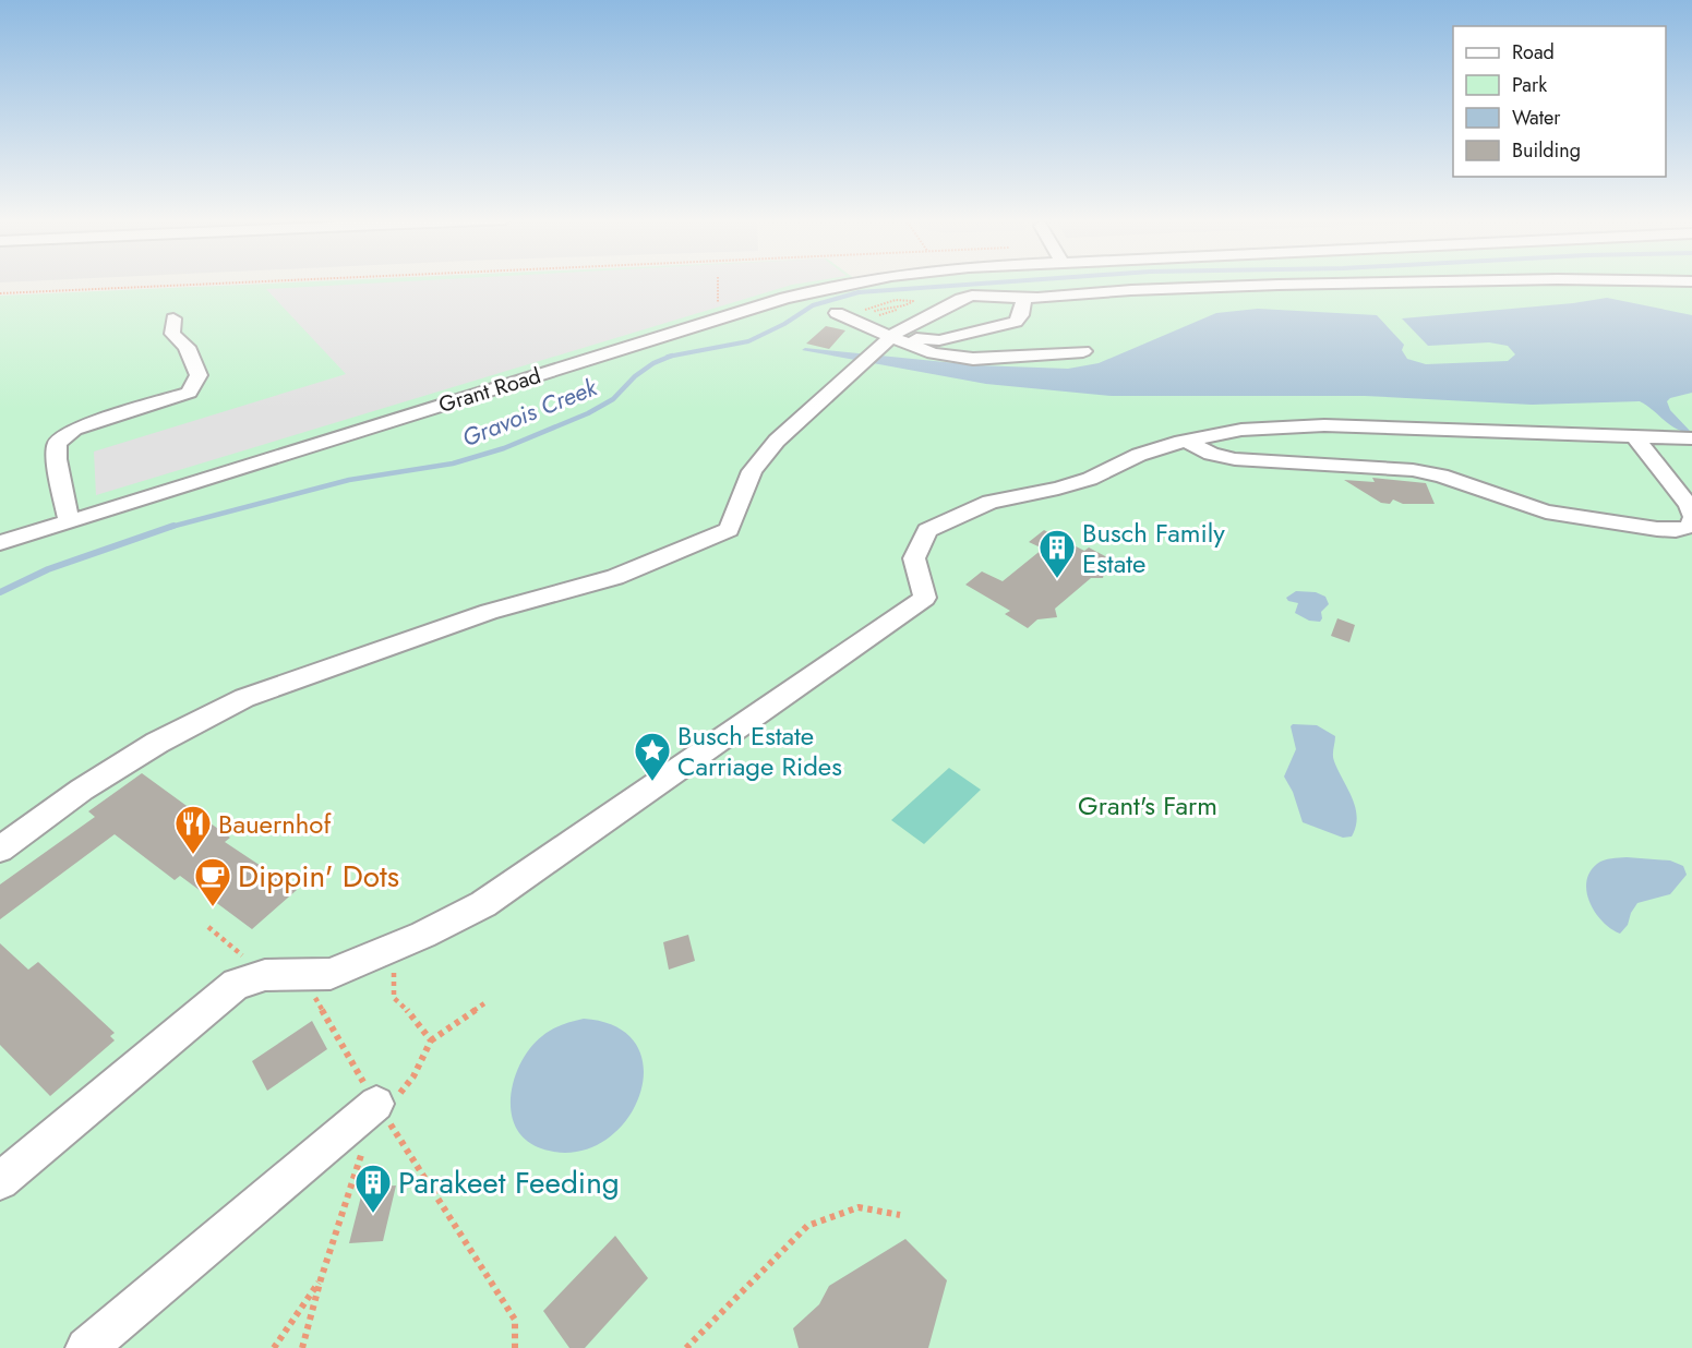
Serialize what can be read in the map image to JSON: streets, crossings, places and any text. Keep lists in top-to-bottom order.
{
  "streets": {
    "street": ["Grant Road"]
  },
  "water": ["Gravois Creek"],
  "parks": ["Grant's Farm"],
  "places": {
    "building": ["Busch Family Estate", "Parakeet Feeding"],
    "place": ["Busch Estate Carriage Rides"],
    "restaurant": ["Bauernhof"],
    "cafe": ["Dippin' Dots"]
  },
  "legend": [
    "Road",
    "Park",
    "Water",
    "Building"
  ]
}
